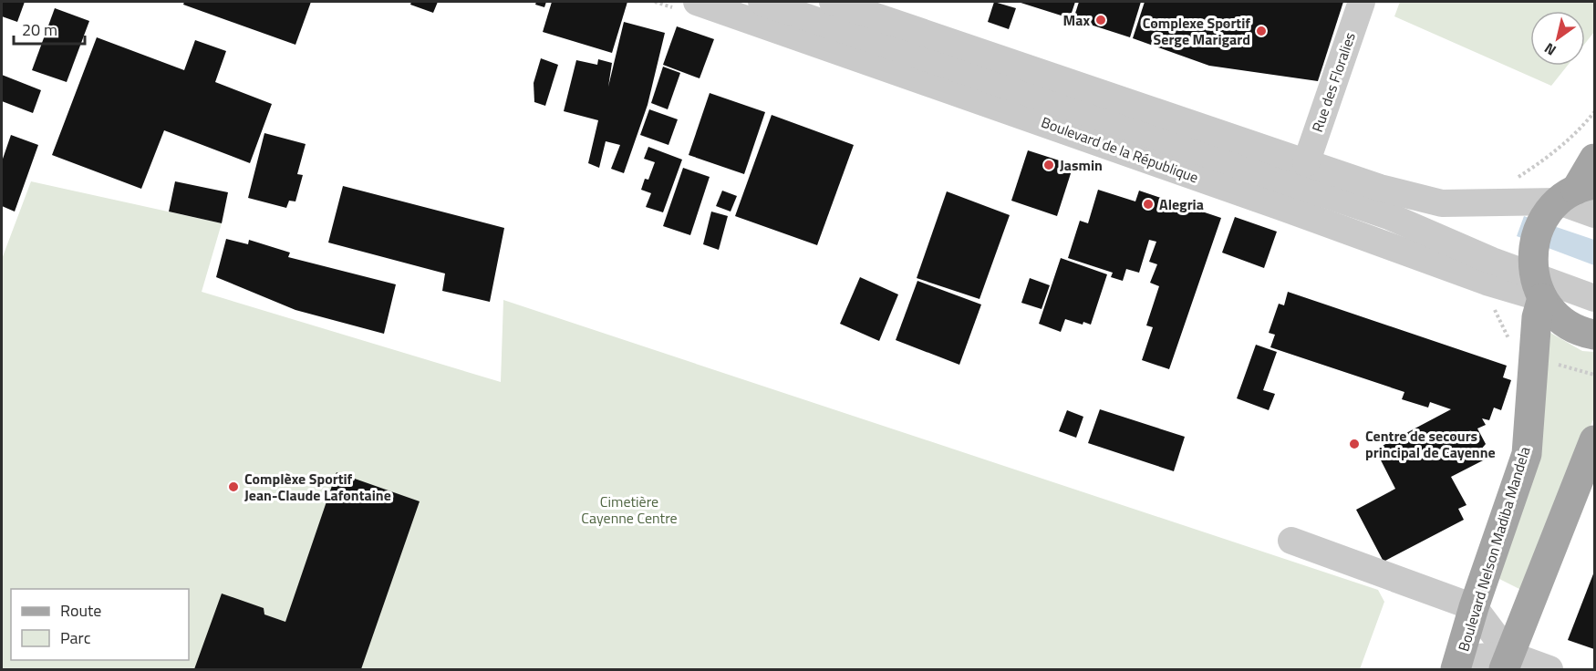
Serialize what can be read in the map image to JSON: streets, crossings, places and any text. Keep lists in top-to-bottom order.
{
  "streets": {
    "main road": ["Boulevard Nelson Madiba Mandela"],
    "street": ["Rue des Floralies", "Boulevard de la République"]
  },
  "crossings": [
    ["Boulevard de la République", "Boulevard Nelson Madiba Mandela"]
  ],
  "parks": ["Cimetière Cayenne Centre"],
  "places": [
    "Max",
    "Complexe Sportif Serge Marigard",
    "Jasmin",
    "Alegria",
    "Centre de secours principal de Cayenne",
    "Complèxe Sportif Jean-Claude Lafontaine"
  ],
  "legend": ["Route", "Parc"],
  "scale_bar": "20 m",
  "north": "bottom left"
}
